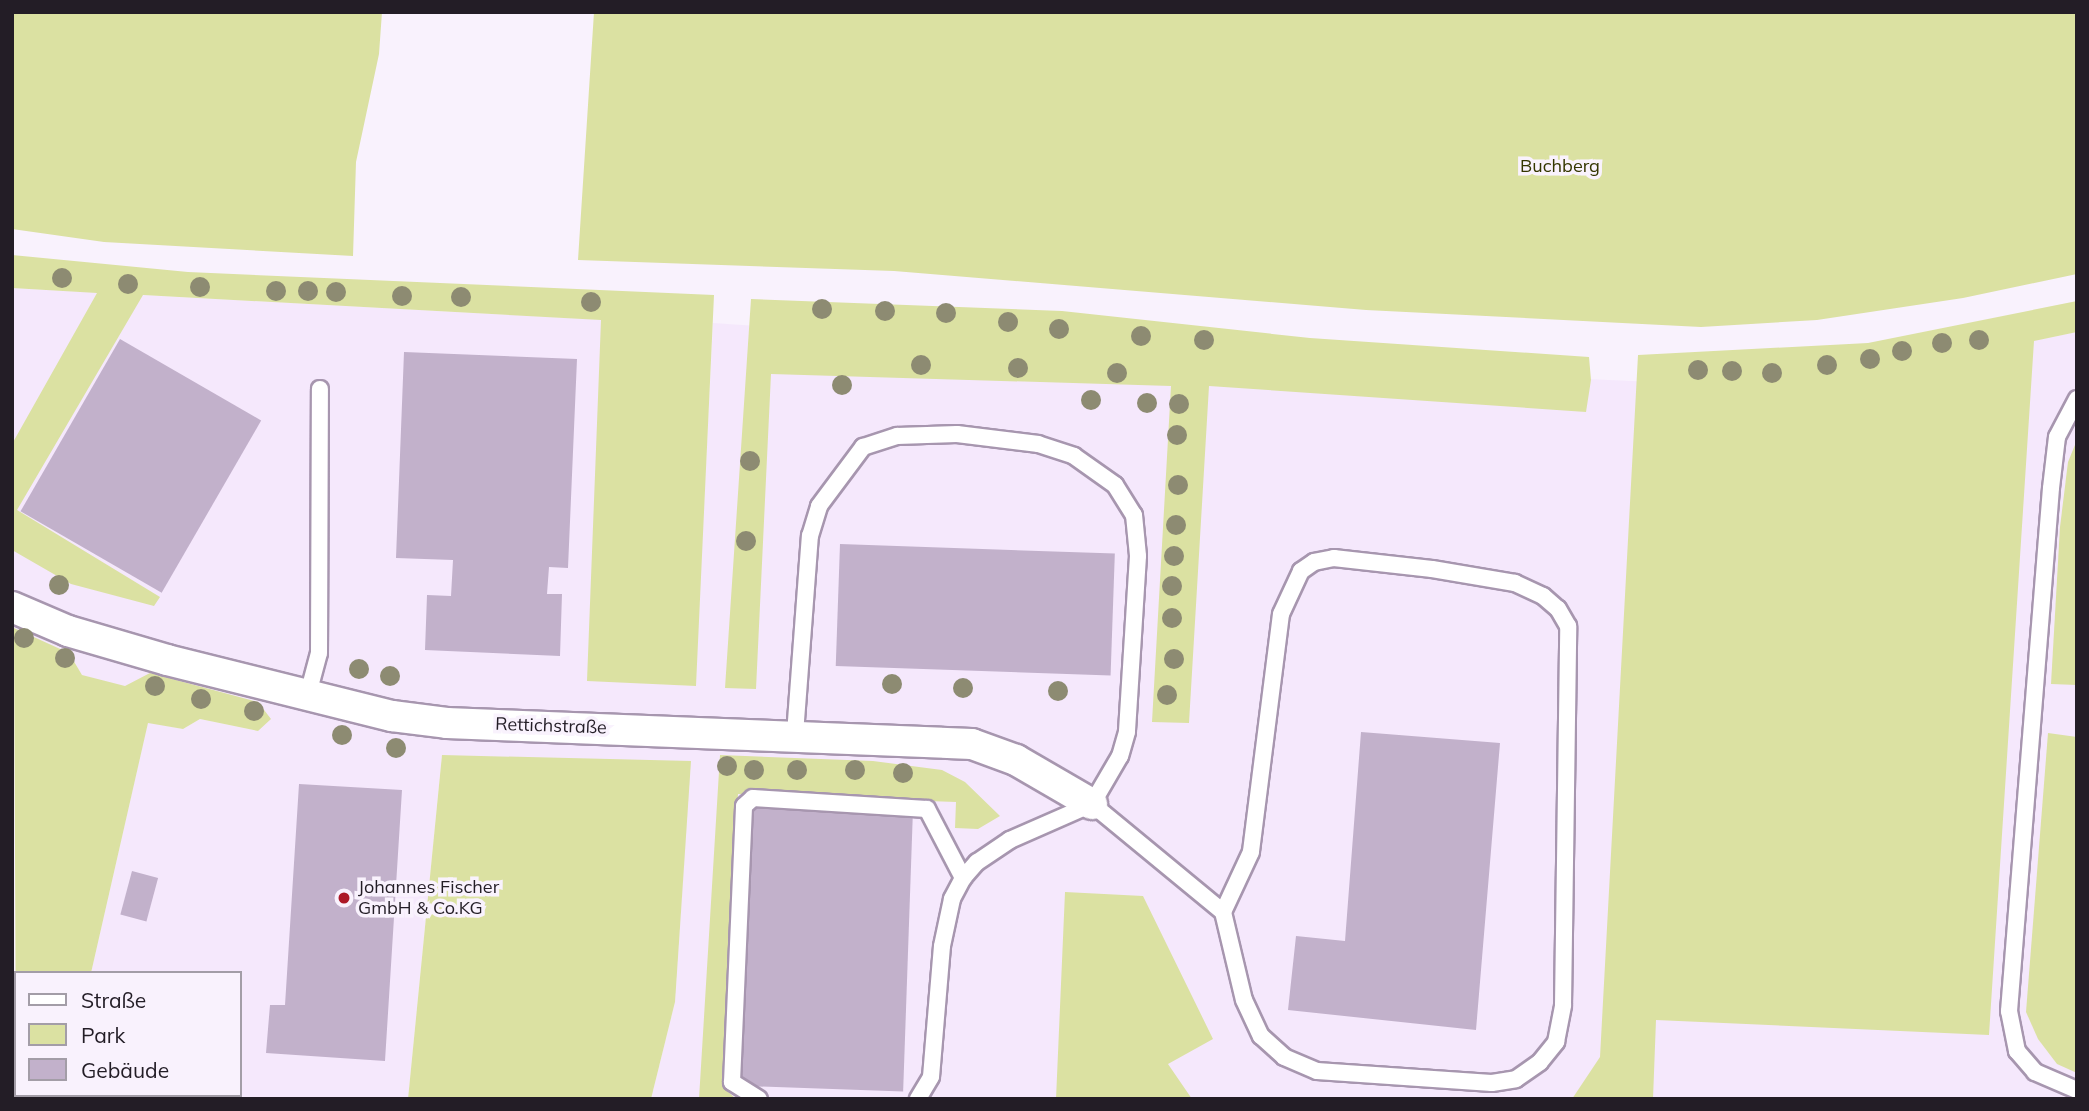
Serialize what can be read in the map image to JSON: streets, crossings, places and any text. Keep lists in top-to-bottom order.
{
  "streets": {
    "street": ["Rettichstraße"]
  },
  "parks": ["Buchberg"],
  "places": ["Johannes Fischer GmbH & Co.KG"],
  "legend": ["Straße", "Park", "Gebäude"]
}
